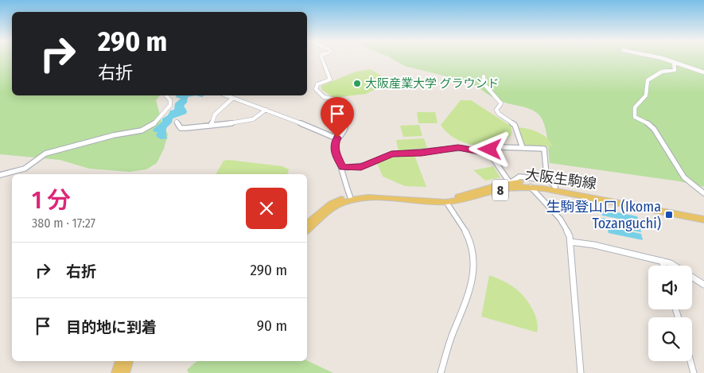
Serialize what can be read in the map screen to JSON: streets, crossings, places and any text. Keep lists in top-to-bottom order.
{
  "streets": {
    "main road": ["大阪生駒線", "8"]
  },
  "places": {
    "other": ["大阪産業大学 グラウンド"],
    "transit": ["生駒登山口 (Ikoma Tozanguchi)"]
  },
  "page": {
    "turn": ["290 m", "右折"],
    "heading": ["1 分", "380 m · 17:27"],
    "list": [
      {
        "name": "右折",
        "value": "290 m"
      },
      {
        "name": "目的地に到着",
        "value": "90 m"
      }
    ]
  }
}
